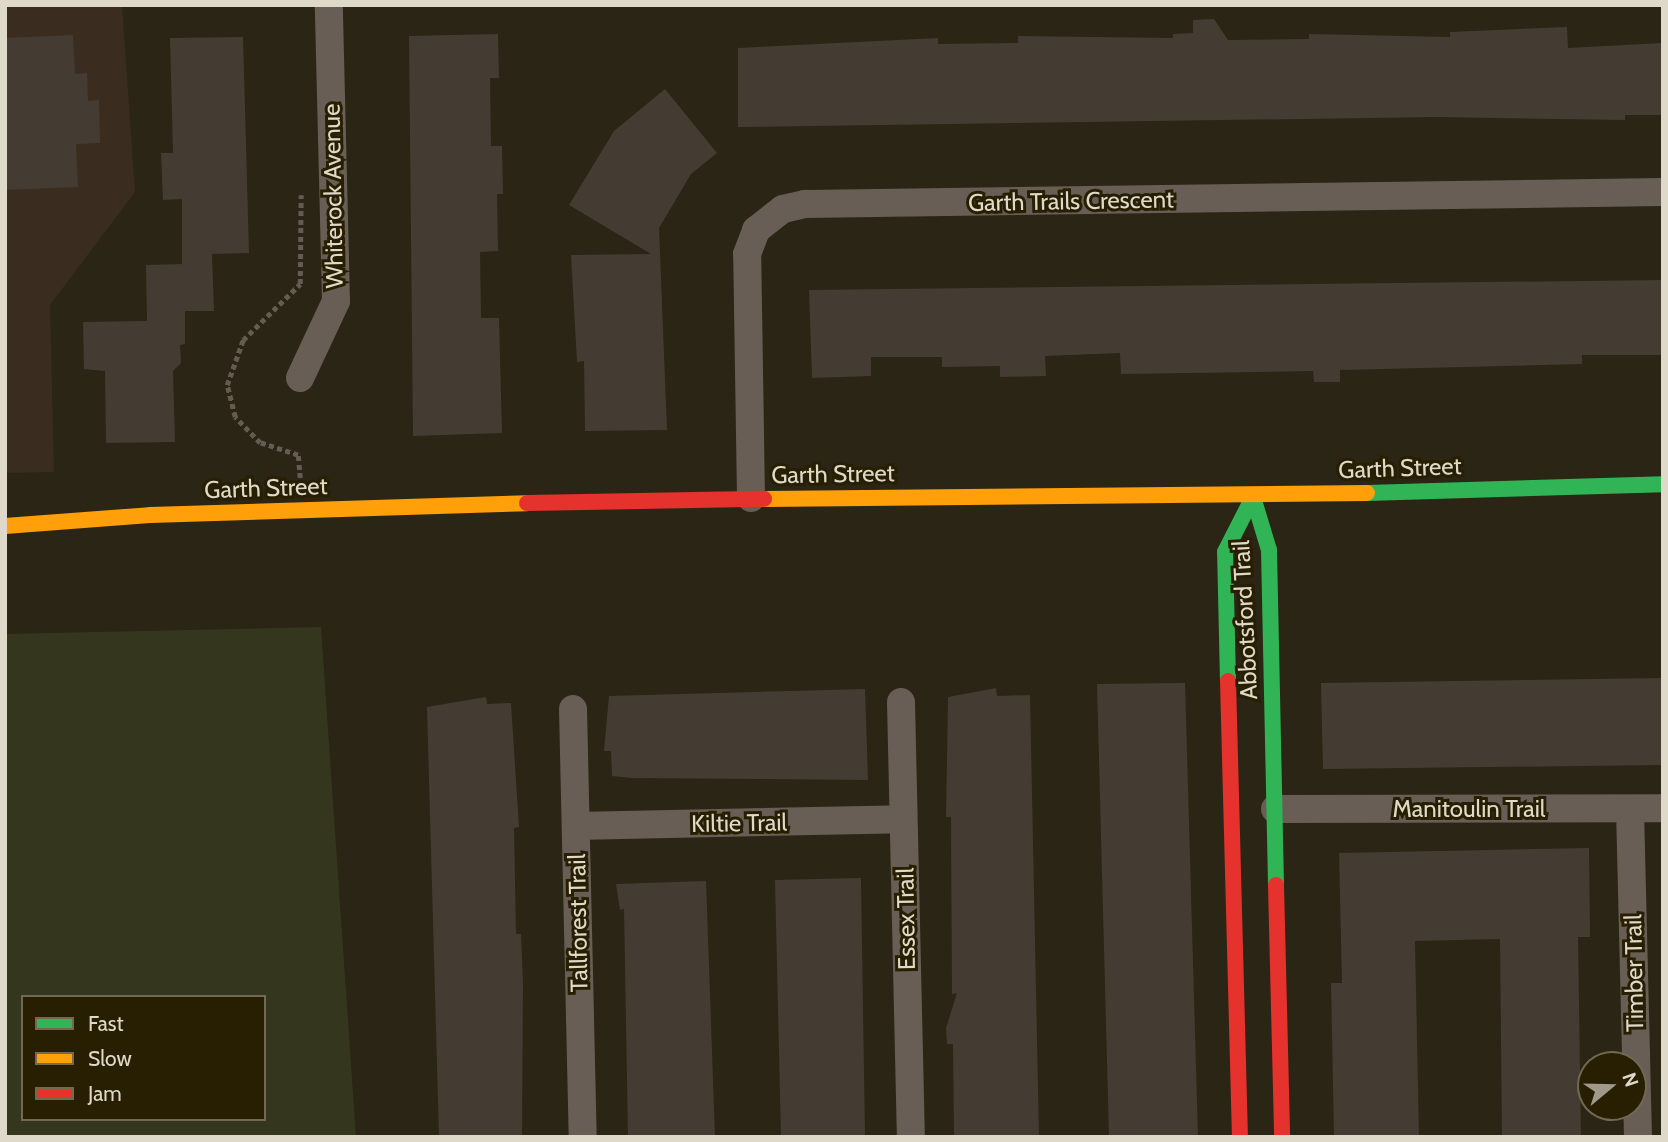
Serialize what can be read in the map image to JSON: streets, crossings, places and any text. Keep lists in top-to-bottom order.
{
  "streets": {
    "street": [
      "Whiterock Avenue",
      "Garth Trails Crescent",
      "Garth Street",
      "Abbotsford Trail",
      "Manitoulin Trail",
      "Kiltie Trail",
      "Essex Trail",
      "Tallforest Trail",
      "Timber Trail"
    ]
  },
  "crossings": [
    ["Garth Trails Crescent", "Garth Street"],
    ["Garth Street", "Abbotsford Trail"],
    ["Abbotsford Trail", "Manitoulin Trail"],
    ["Manitoulin Trail", "Timber Trail"],
    ["Kiltie Trail", "Essex Trail"],
    ["Kiltie Trail", "Tallforest Trail"]
  ],
  "legend": ["Fast", "Slow", "Jam"],
  "north": "right"
}
